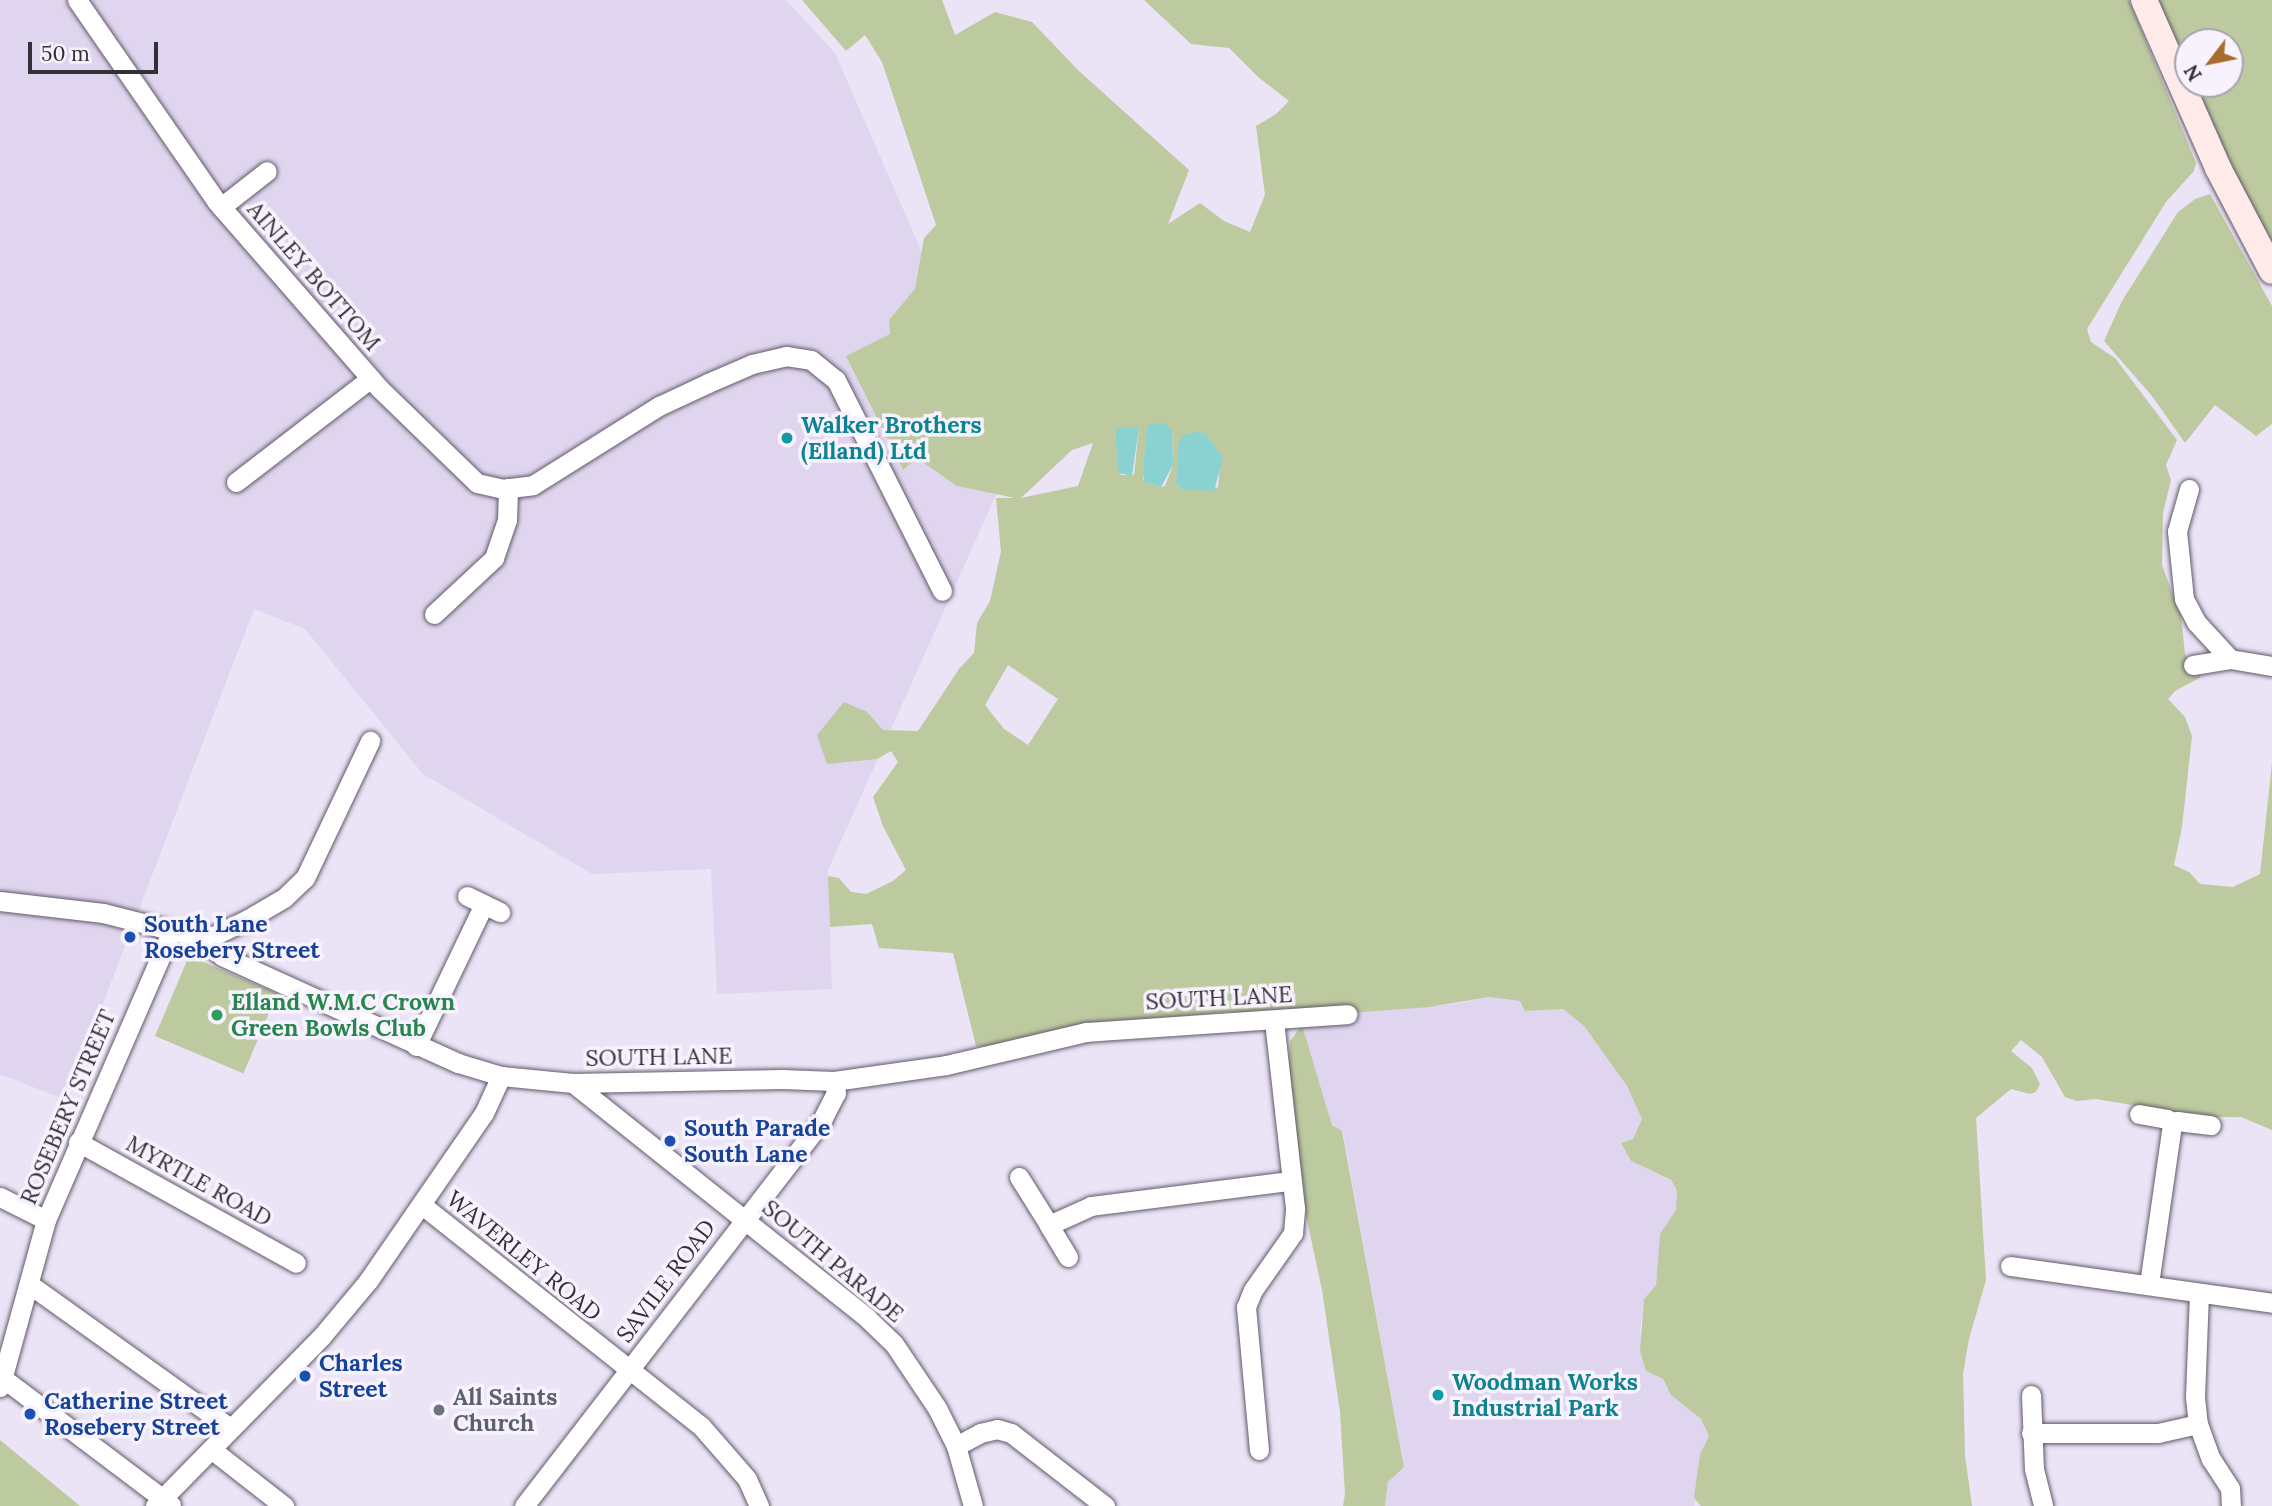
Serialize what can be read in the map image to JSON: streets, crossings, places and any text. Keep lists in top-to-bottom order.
{
  "streets": {
    "street": [
      "AINLEY BOTTOM",
      "SOUTH LANE",
      "ROSEBERY STREET",
      "MYRTLE ROAD",
      "WAVERLEY ROAD",
      "SOUTH PARADE",
      "SAVILE ROAD"
    ]
  },
  "crossings": [
    ["SOUTH LANE", "ROSEBERY STREET"],
    ["SOUTH LANE", "SOUTH PARADE"],
    ["SOUTH LANE", "SAVILE ROAD"],
    ["ROSEBERY STREET", "MYRTLE ROAD"],
    ["WAVERLEY ROAD", "SAVILE ROAD"],
    ["SOUTH PARADE", "SAVILE ROAD"]
  ],
  "places": [
    "Walker Brothers (Elland) Ltd",
    "South Lane Rosebery Street",
    "Elland W.M.C Crown Green Bowls Club",
    "South Parade South Lane",
    "Charles Street",
    "Woodman Works Industrial Park",
    "All Saints Church",
    "Catherine Street Rosebery Street"
  ],
  "scale_bar": "50 m",
  "north": "bottom left"
}
